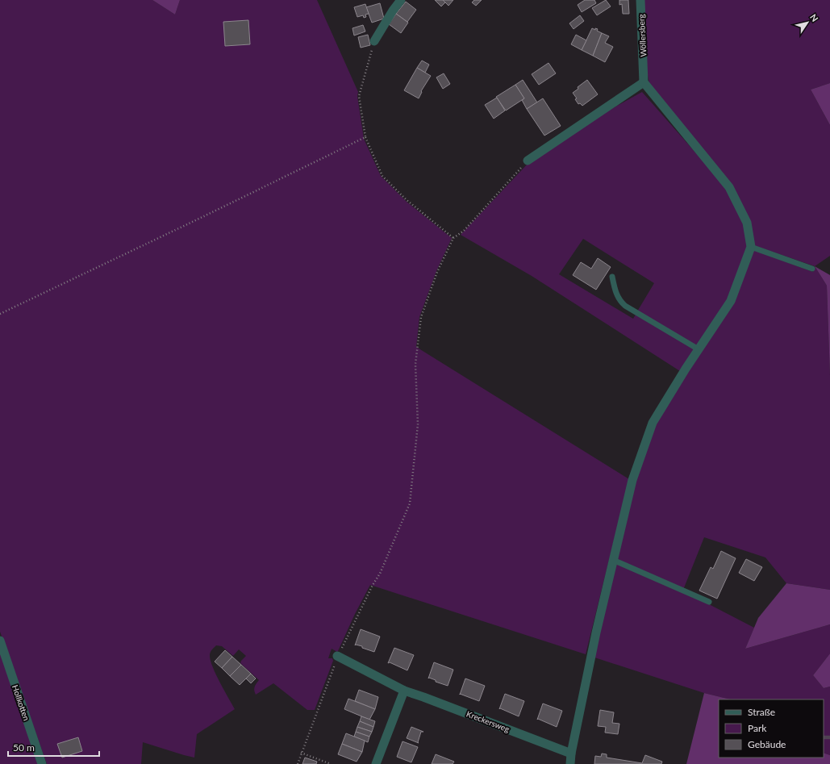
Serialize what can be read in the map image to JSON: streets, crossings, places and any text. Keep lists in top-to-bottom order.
{
  "streets": {
    "street": ["Wöllersberg", "Hollkotten", "Kreckersweg"]
  },
  "legend": ["Straße", "Park", "Gebäude"],
  "scale_bar": "50 m",
  "north": "top right"
}
